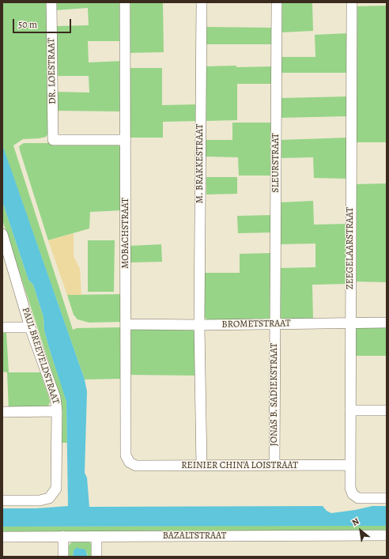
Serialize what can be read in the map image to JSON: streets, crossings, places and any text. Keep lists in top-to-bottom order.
{
  "streets": {
    "street": [
      "DR. LOESTRAAT",
      "SLEURSTRAAT",
      "M. BRAKKESTRAAT",
      "MOBACHSTRAAT",
      "ZEEGELAARSTRAAT",
      "BROMETSTRAAT",
      "PAUL BREEVELDSTRAAT",
      "JONAS B. SADIEKSTRAAT",
      "REINIER CHIN'A LOISTRAAT",
      "BAZALTSTRAAT"
    ]
  },
  "crossings": [
    ["DR. LOESTRAAT", "MOBACHSTRAAT"],
    ["SLEURSTRAAT", "BROMETSTRAAT"],
    ["SLEURSTRAAT", "JONAS B. SADIEKSTRAAT"],
    ["M. BRAKKESTRAAT", "BROMETSTRAAT"],
    ["M. BRAKKESTRAAT", "REINIER CHIN'A LOISTRAAT"],
    ["MOBACHSTRAAT", "BROMETSTRAAT"],
    ["MOBACHSTRAAT", "REINIER CHIN'A LOISTRAAT"],
    ["ZEEGELAARSTRAAT", "BROMETSTRAAT"],
    ["ZEEGELAARSTRAAT", "REINIER CHIN'A LOISTRAAT"],
    ["BROMETSTRAAT", "JONAS B. SADIEKSTRAAT"],
    ["JONAS B. SADIEKSTRAAT", "REINIER CHIN'A LOISTRAAT"]
  ],
  "scale_bar": "50 m",
  "north": "top left"
}
